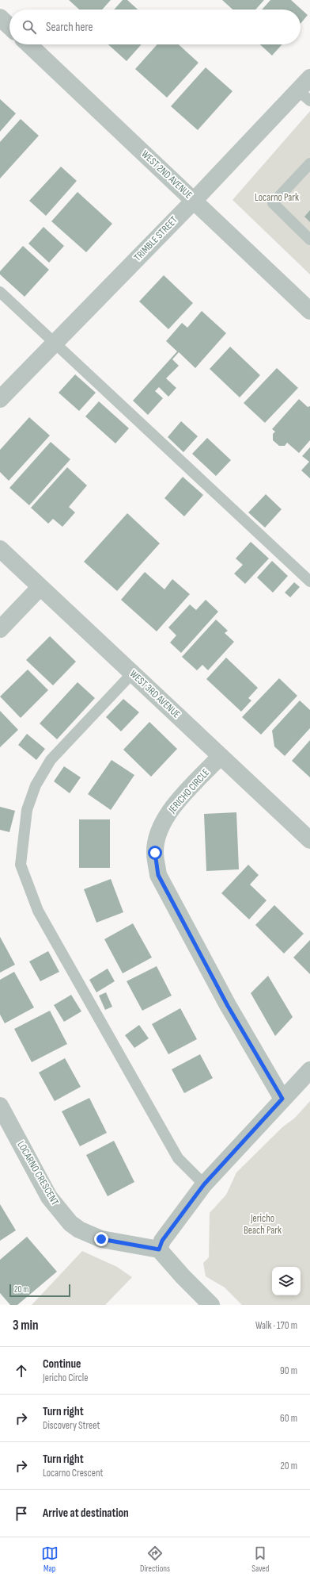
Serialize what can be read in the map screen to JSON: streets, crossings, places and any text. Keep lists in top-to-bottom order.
{
  "streets": {
    "street": [
      "WEST 2ND AVENUE",
      "TRIMBLE STREET",
      "WEST 3RD AVENUE",
      "JERICHO CIRCLE",
      "LOCARNO CRESCENT"
    ]
  },
  "crossings": [
    ["WEST 2ND AVENUE", "TRIMBLE STREET"],
    ["WEST 3RD AVENUE", "JERICHO CIRCLE"]
  ],
  "parks": ["Locarno Park", "Jericho Beach Park"],
  "scale_bar": "20 m",
  "page": {
    "search": "Search here",
    "scale": "20 m",
    "heading": ["3 min", "Walk · 170 m"],
    "list": [
      ["Continue", "Jericho Circle", "90 m"],
      ["Turn right", "Discovery Street", "60 m"],
      ["Turn right", "Locarno Crescent", "20 m"],
      "Arrive at destination"
    ],
    "nav": ["Map", "Directions", "Saved"]
  }
}
